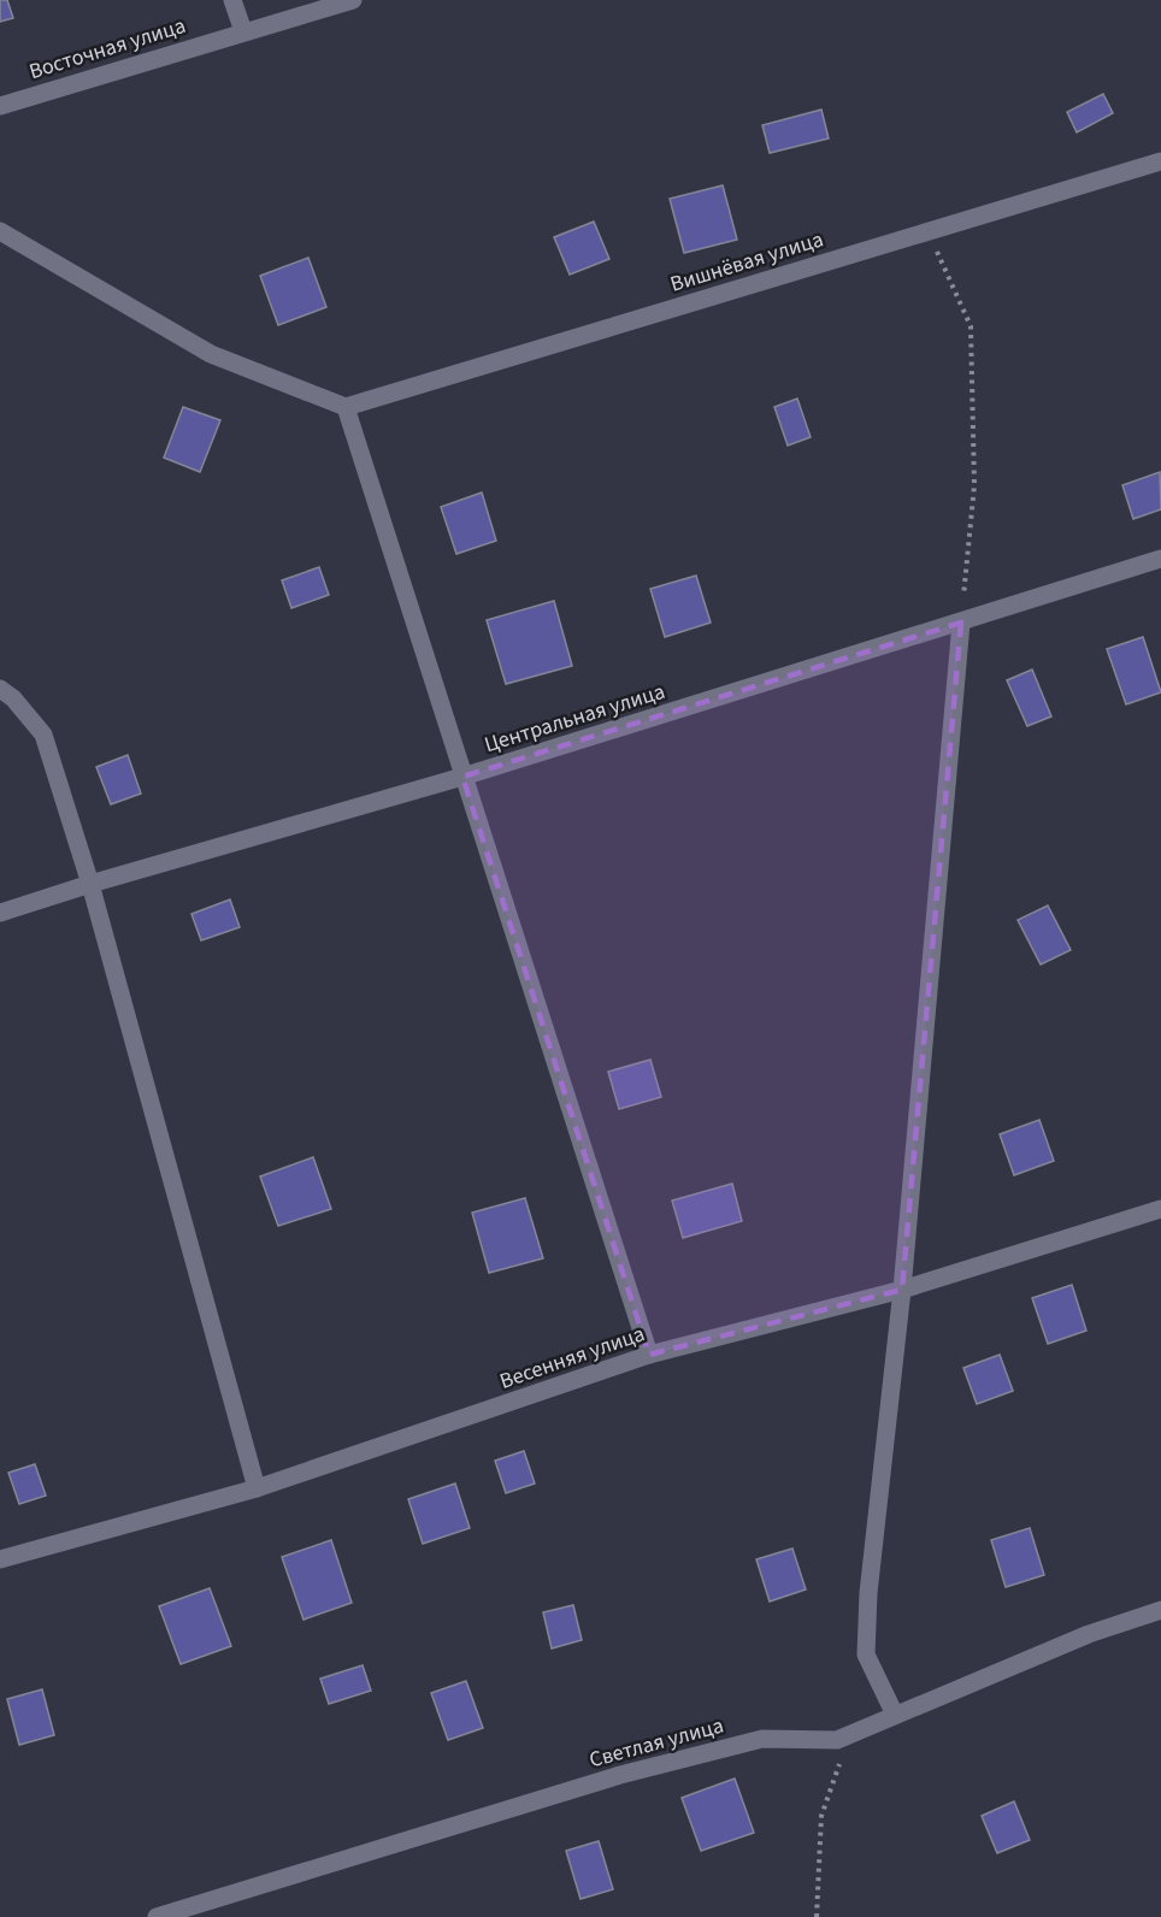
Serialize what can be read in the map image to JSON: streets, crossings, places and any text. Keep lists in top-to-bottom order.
{
  "streets": {
    "street": [
      "Восточная улица",
      "Вишнёвая улица",
      "Центральная улица",
      "Весенняя улица",
      "Светлая улица"
    ]
  }
}
